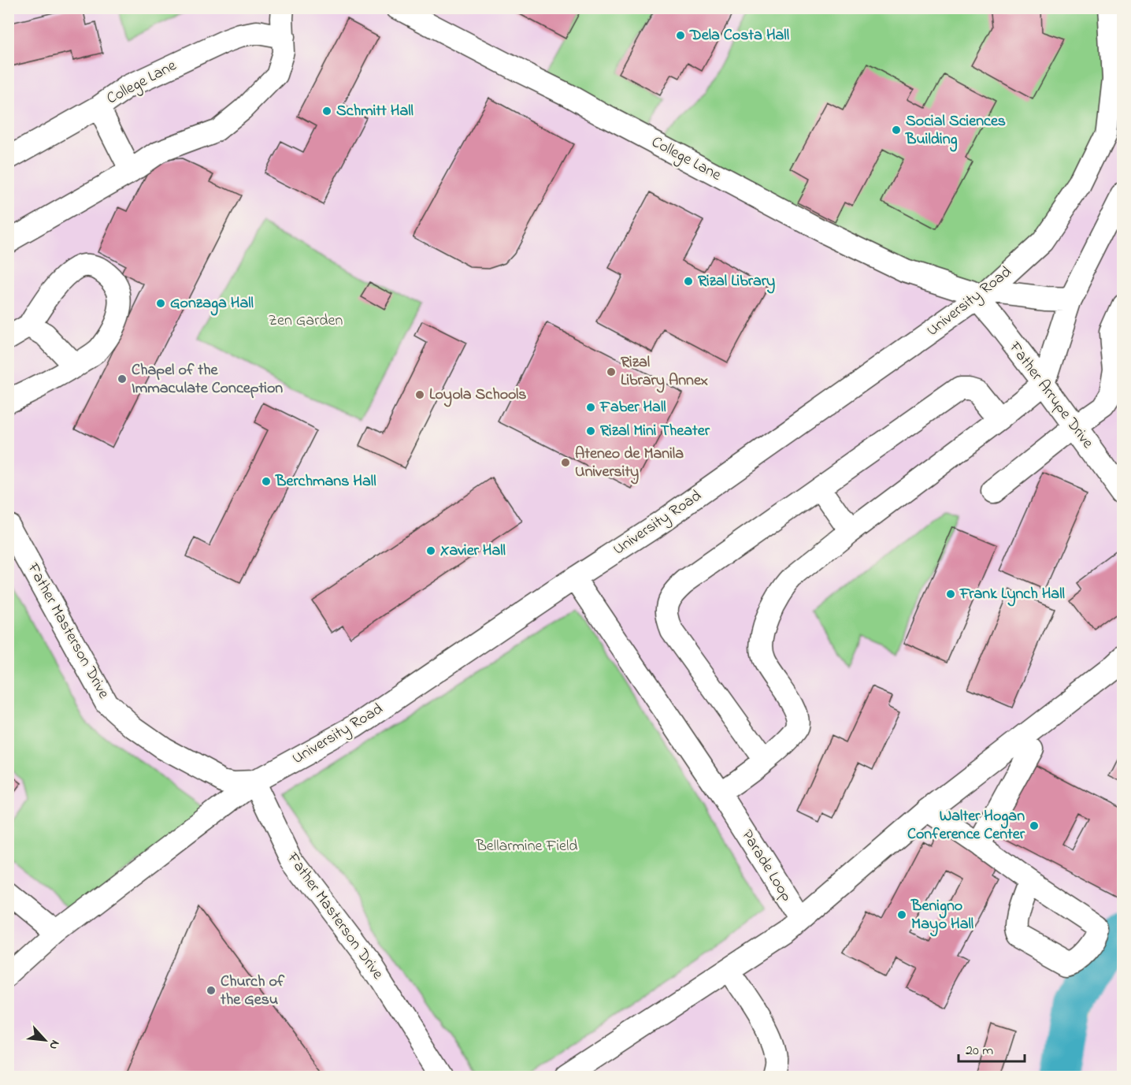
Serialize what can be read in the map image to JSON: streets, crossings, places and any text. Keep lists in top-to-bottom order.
{
  "streets": {
    "street": [
      "College Lane",
      "University Road",
      "Father Arrupe Drive",
      "Father Masterson Drive",
      "Parade Loop"
    ]
  },
  "crossings": [
    ["College Lane", "University Road"],
    ["College Lane", "Father Arrupe Drive"],
    ["University Road", "Father Arrupe Drive"],
    ["University Road", "Father Masterson Drive"],
    ["University Road", "Parade Loop"]
  ],
  "parks": ["Zen Garden", "Bellarmine Field"],
  "places": [
    "Dela Costa Hall",
    "Schmitt Hall",
    "Social Sciences Building",
    "Rizal Library",
    "Gonzaga Hall",
    "Rizal Library Annex",
    "Chapel of the Immaculate Conception",
    "Loyola Schools",
    "Faber Hall",
    "Rizal Mini Theater",
    "Ateneo de Manila University",
    "Berchmans Hall",
    "Xavier Hall",
    "Frank Lynch Hall",
    "Walter Hogan Conference Center",
    "Benigno Mayo Hall",
    "Church of the Gesu"
  ],
  "scale_bar": "20 m",
  "north": "bottom right"
}
